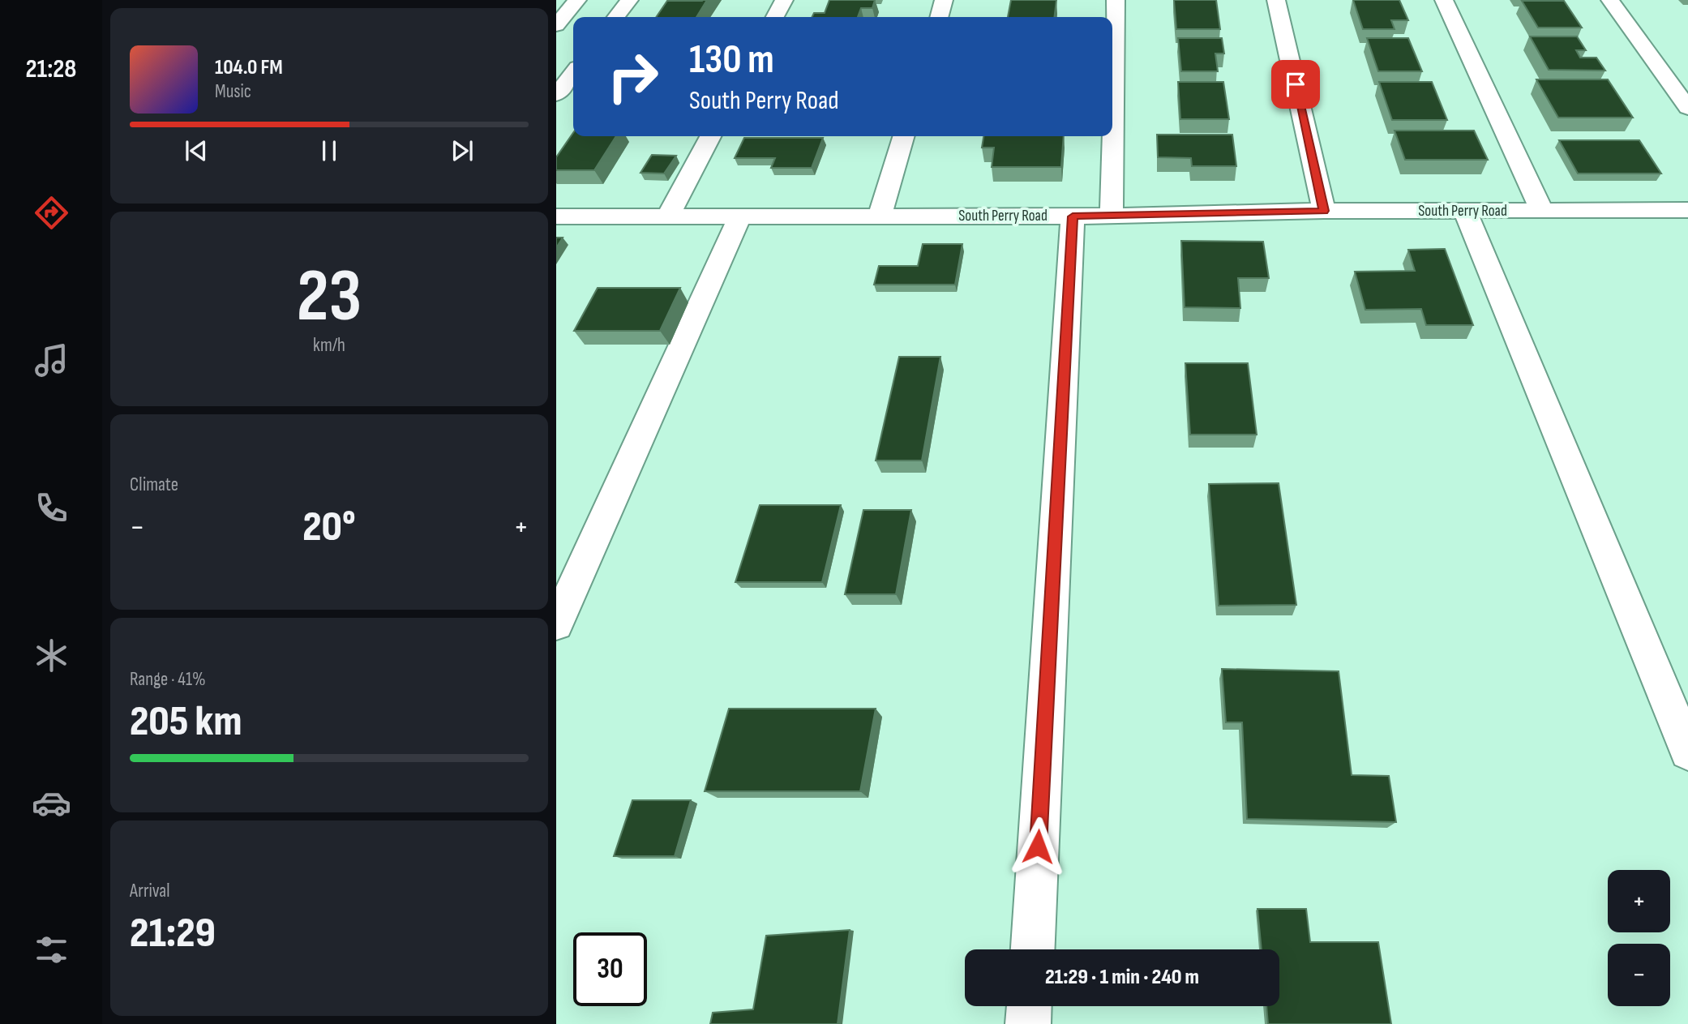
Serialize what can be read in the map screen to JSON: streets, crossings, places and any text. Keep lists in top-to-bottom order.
{
  "streets": {
    "street": ["South Perry Road"]
  },
  "page": {
    "tabs": "21:28",
    "turn": ["130 m", "South Perry Road"],
    "song": ["104.0 FM", "Music"],
    "tile": [
      ["23", "km/h"],
      "Climate",
      ["Range · 41%", "205 km"],
      ["Arrival", "21:29"]
    ],
    "heat": ["−", "20°", "+"],
    "map_buttons": ["+", "−"],
    "limit": "30",
    "trip": "21:29 · 1 min · 240 m"
  }
}
